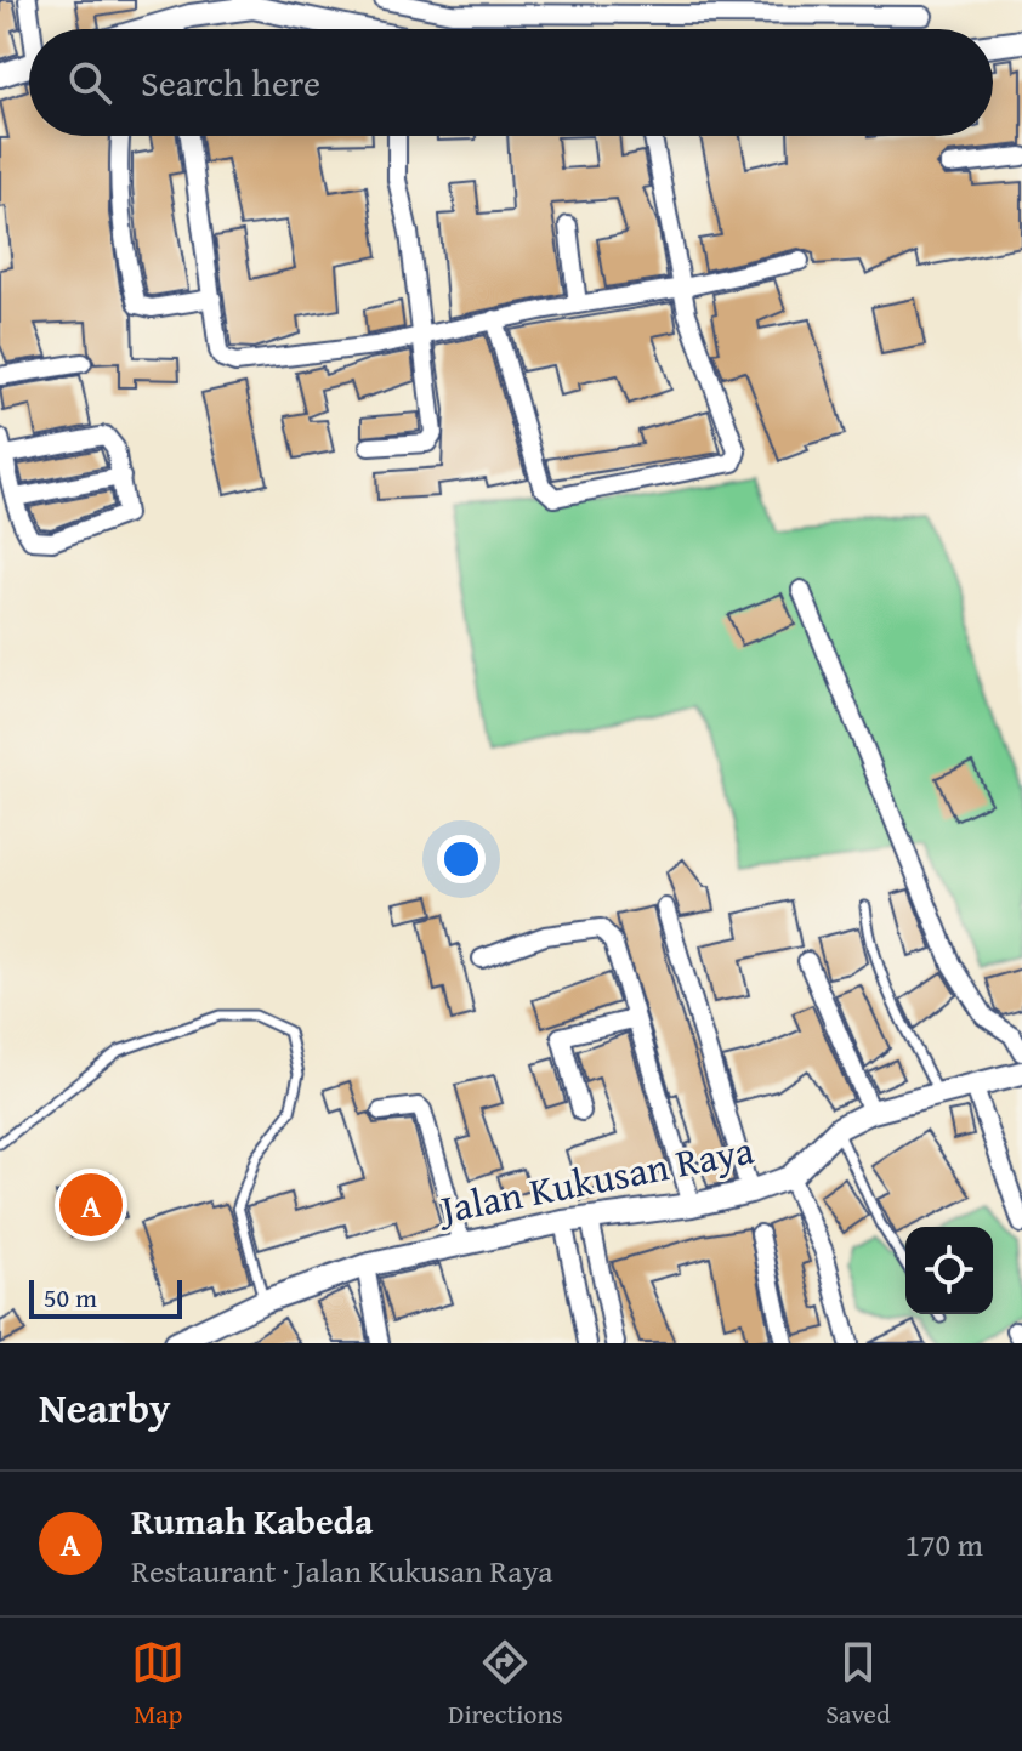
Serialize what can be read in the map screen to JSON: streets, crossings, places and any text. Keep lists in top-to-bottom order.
{
  "streets": {
    "street": ["Jalan Kukusan Raya"]
  },
  "scale_bar": "50 m",
  "page": {
    "search": "Search here",
    "pins": "A",
    "scale": "50 m",
    "heading": "Nearby",
    "list": [
      {
        "mark": "A",
        "name": "Rumah Kabeda",
        "note": "Restaurant · Jalan Kukusan Raya",
        "value": "170 m"
      }
    ],
    "nav": ["Map", "Directions", "Saved"]
  }
}
